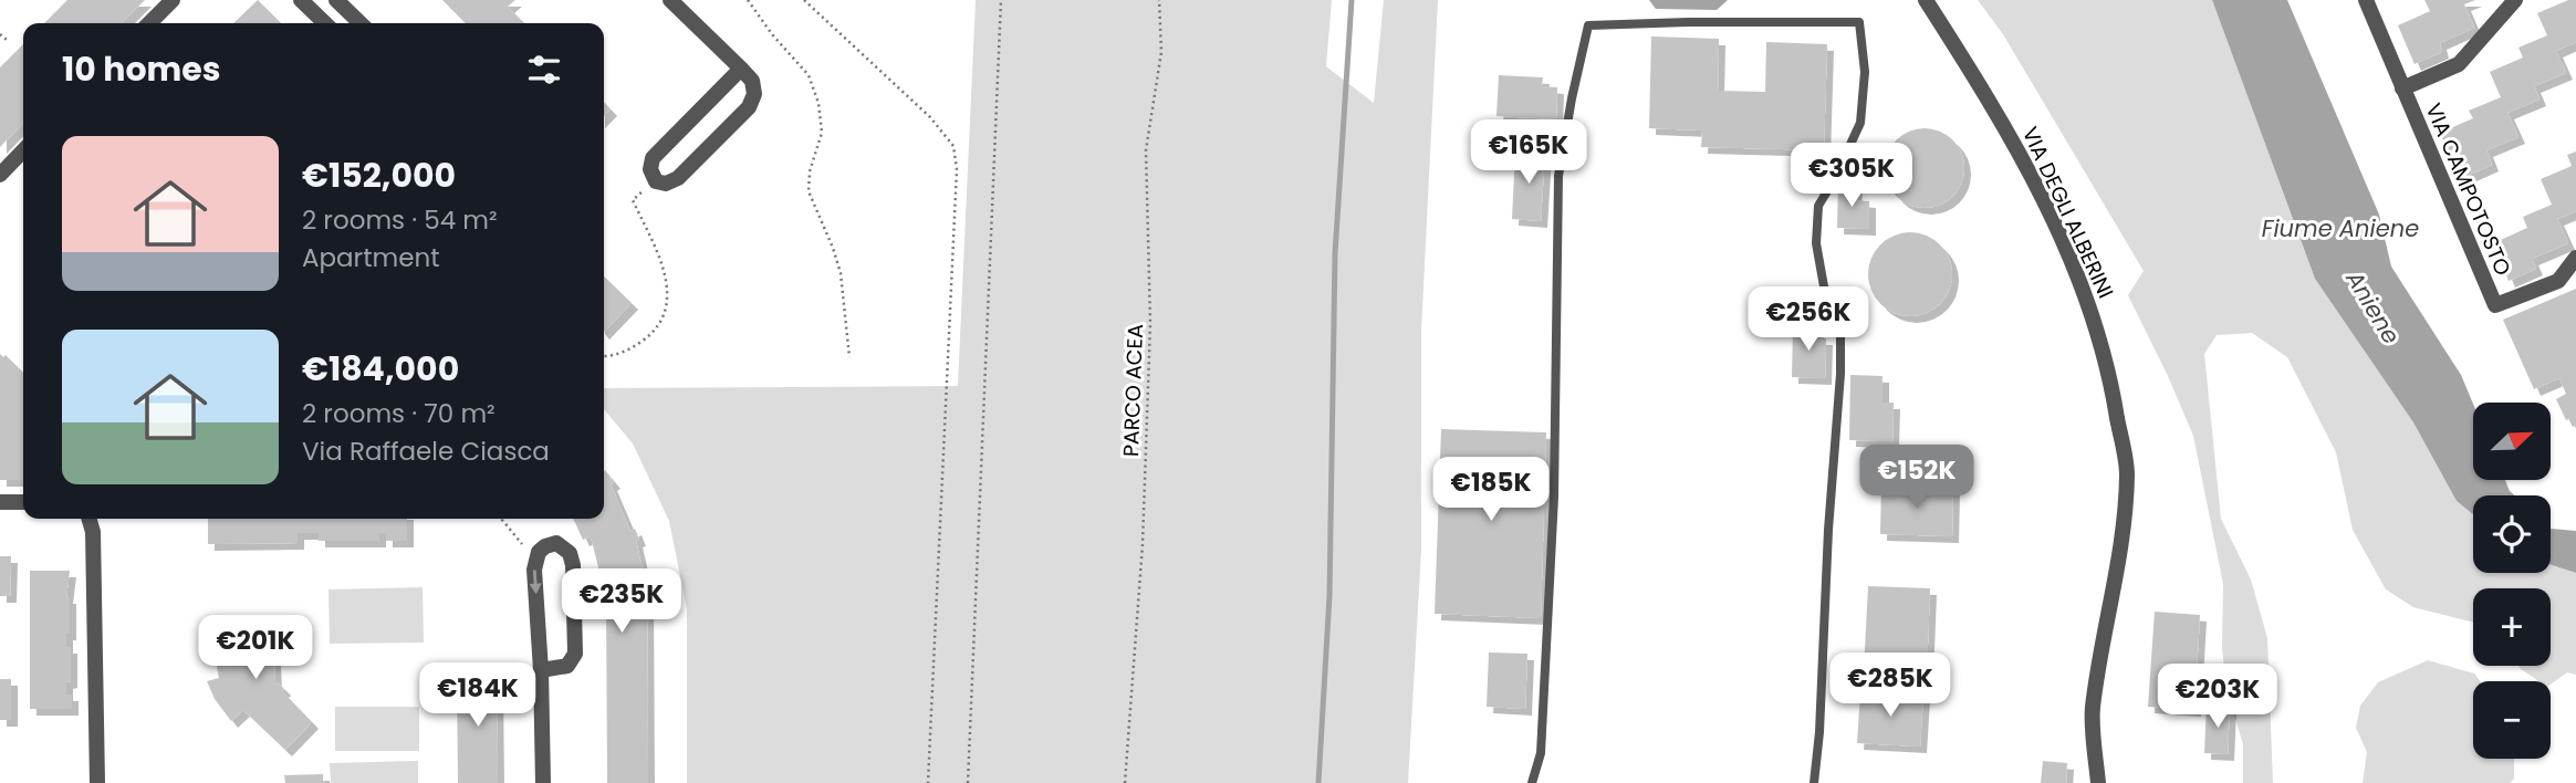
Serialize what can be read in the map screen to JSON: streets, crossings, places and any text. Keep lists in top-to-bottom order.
{
  "streets": {
    "street": ["VIA CAMPOTOSTO", "VIA DEGLI ALBERINI"],
    "path": ["PARCO ACEA"]
  },
  "water": ["Fiume Aniene", "Aniene"],
  "north": "top right",
  "page": {
    "heading": "10 homes",
    "list": [
      {
        "name": "€152,000",
        "note": "2 rooms · 54 m² · Apartment"
      },
      {
        "name": "€184,000",
        "note": "2 rooms · 70 m² · Via Raffaele Ciasca"
      }
    ],
    "price": [
      "€165K",
      "€305K",
      "€256K",
      "€152K",
      "€185K",
      "€235K",
      "€201K",
      "€285K",
      "€184K",
      "€203K"
    ],
    "map_buttons": ["+", "−"]
  }
}
